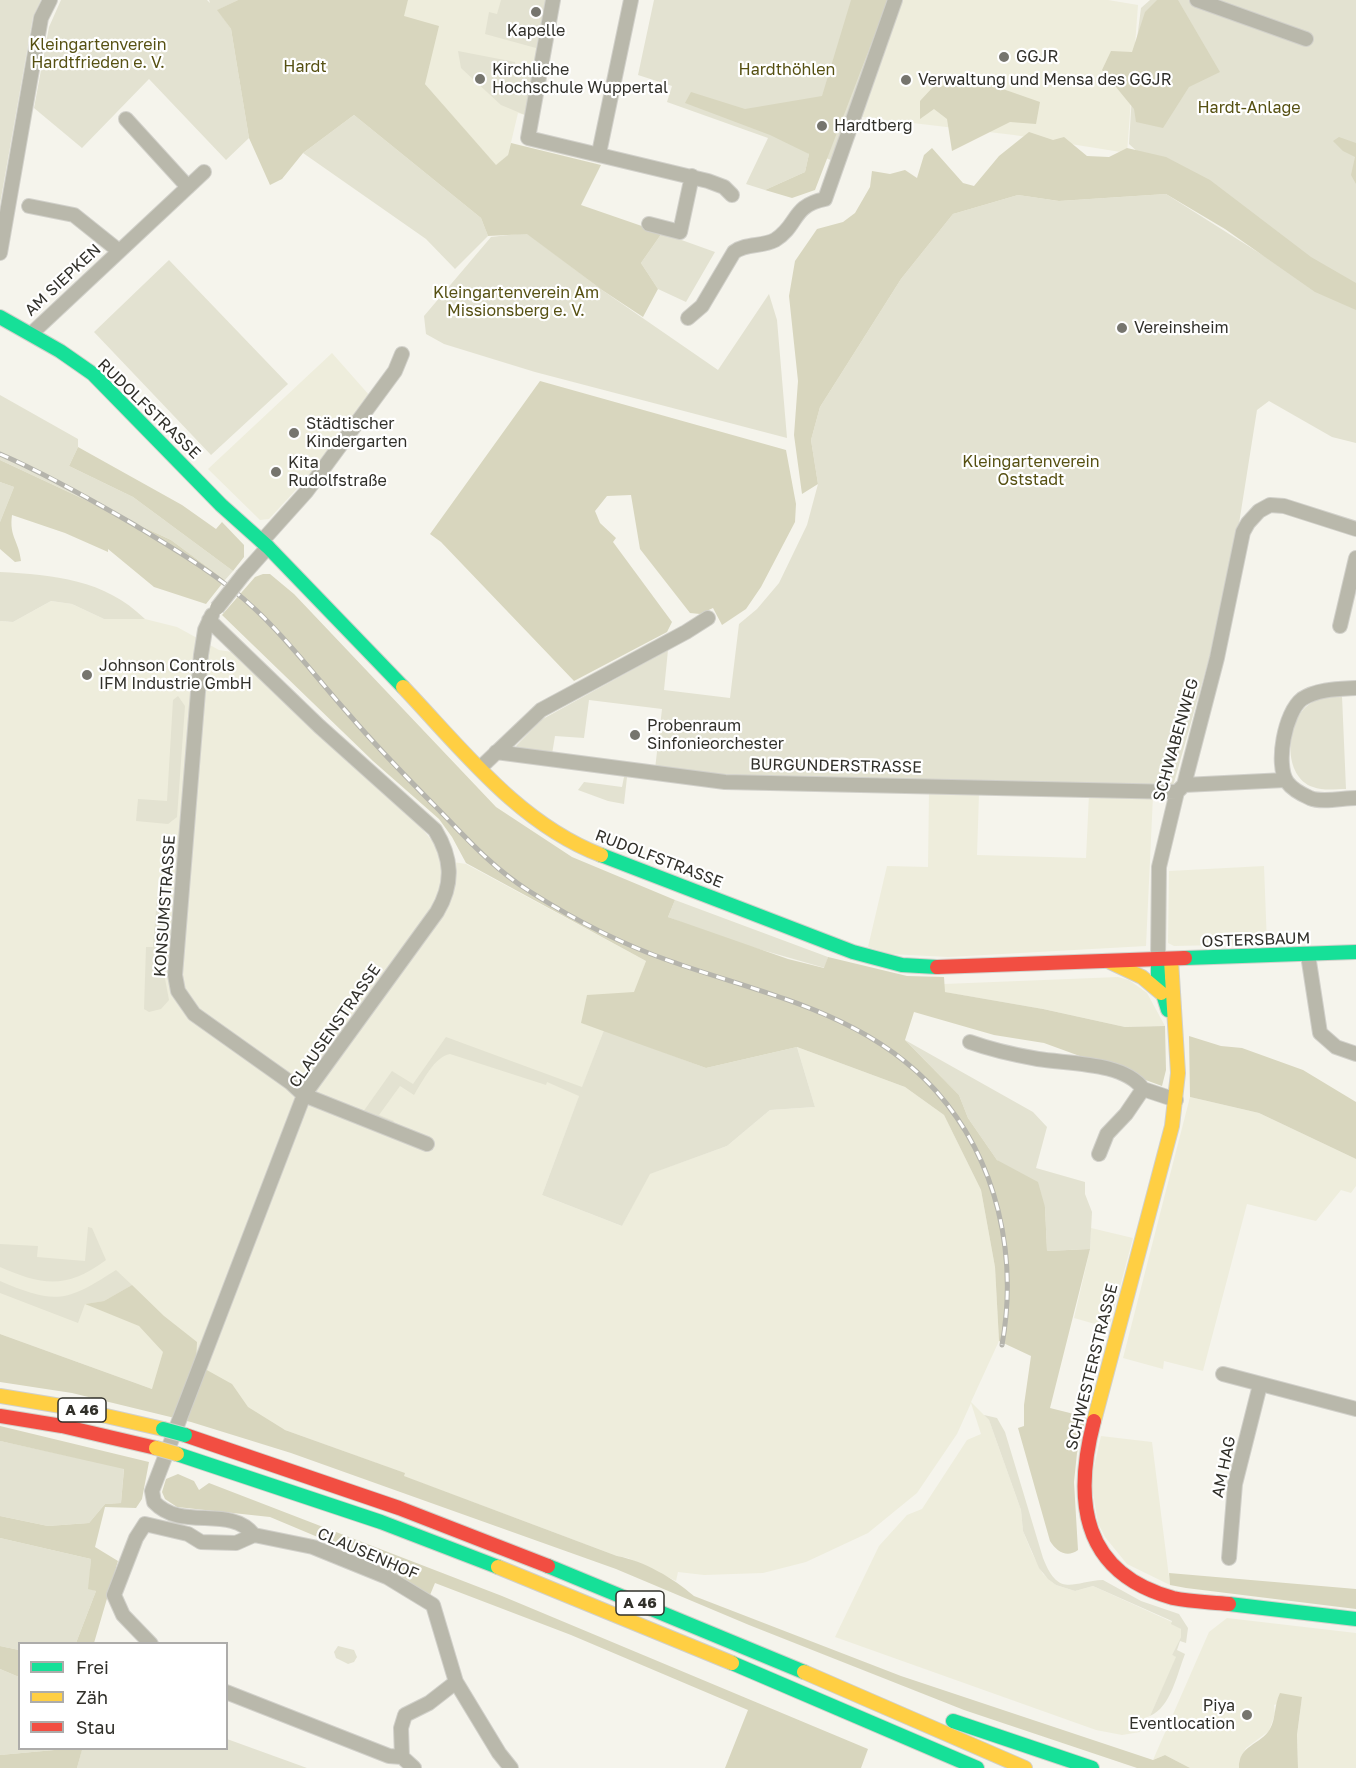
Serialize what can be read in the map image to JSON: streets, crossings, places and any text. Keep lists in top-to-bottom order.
{
  "streets": {
    "main road": [
      "RUDOLFSTRASSE",
      "OSTERSBAUM",
      "SCHWESTERSTRASSE",
      "A 46"
    ],
    "street": [
      "AM SIEPKEN",
      "SCHWABENWEG",
      "BURGUNDERSTRASSE",
      "KONSUMSTRASSE",
      "CLAUSENSTRASSE",
      "AM HAG",
      "CLAUSENHOF"
    ]
  },
  "crossings": [
    ["AM SIEPKEN", "RUDOLFSTRASSE"],
    ["RUDOLFSTRASSE", "SCHWABENWEG"],
    ["RUDOLFSTRASSE", "KONSUMSTRASSE"],
    ["RUDOLFSTRASSE", "OSTERSBAUM"],
    ["RUDOLFSTRASSE", "SCHWESTERSTRASSE"],
    ["SCHWABENWEG", "BURGUNDERSTRASSE"],
    ["SCHWABENWEG", "OSTERSBAUM"],
    ["SCHWABENWEG", "SCHWESTERSTRASSE"],
    ["KONSUMSTRASSE", "CLAUSENSTRASSE"],
    ["OSTERSBAUM", "SCHWESTERSTRASSE"],
    ["CLAUSENSTRASSE", "CLAUSENHOF"]
  ],
  "parks": [
    "Kleingartenverein Hardtfrieden e. V.",
    "Hardt",
    "Hardthöhlen",
    "Hardt-Anlage",
    "Kleingartenverein Am Missionsberg e. V.",
    "Kleingartenverein Oststadt"
  ],
  "places": [
    "Kapelle",
    "GGJR",
    "Kirchliche Hochschule Wuppertal",
    "Verwaltung und Mensa des GGJR",
    "Hardtberg",
    "Vereinsheim",
    "Städtischer Kindergarten",
    "Kita Rudolfstraße",
    "Johnson Controls IFM Industrie GmbH",
    "Probenraum Sinfonieorchester",
    "Piya Eventlocation"
  ],
  "legend": ["Frei", "Zäh", "Stau"]
}
